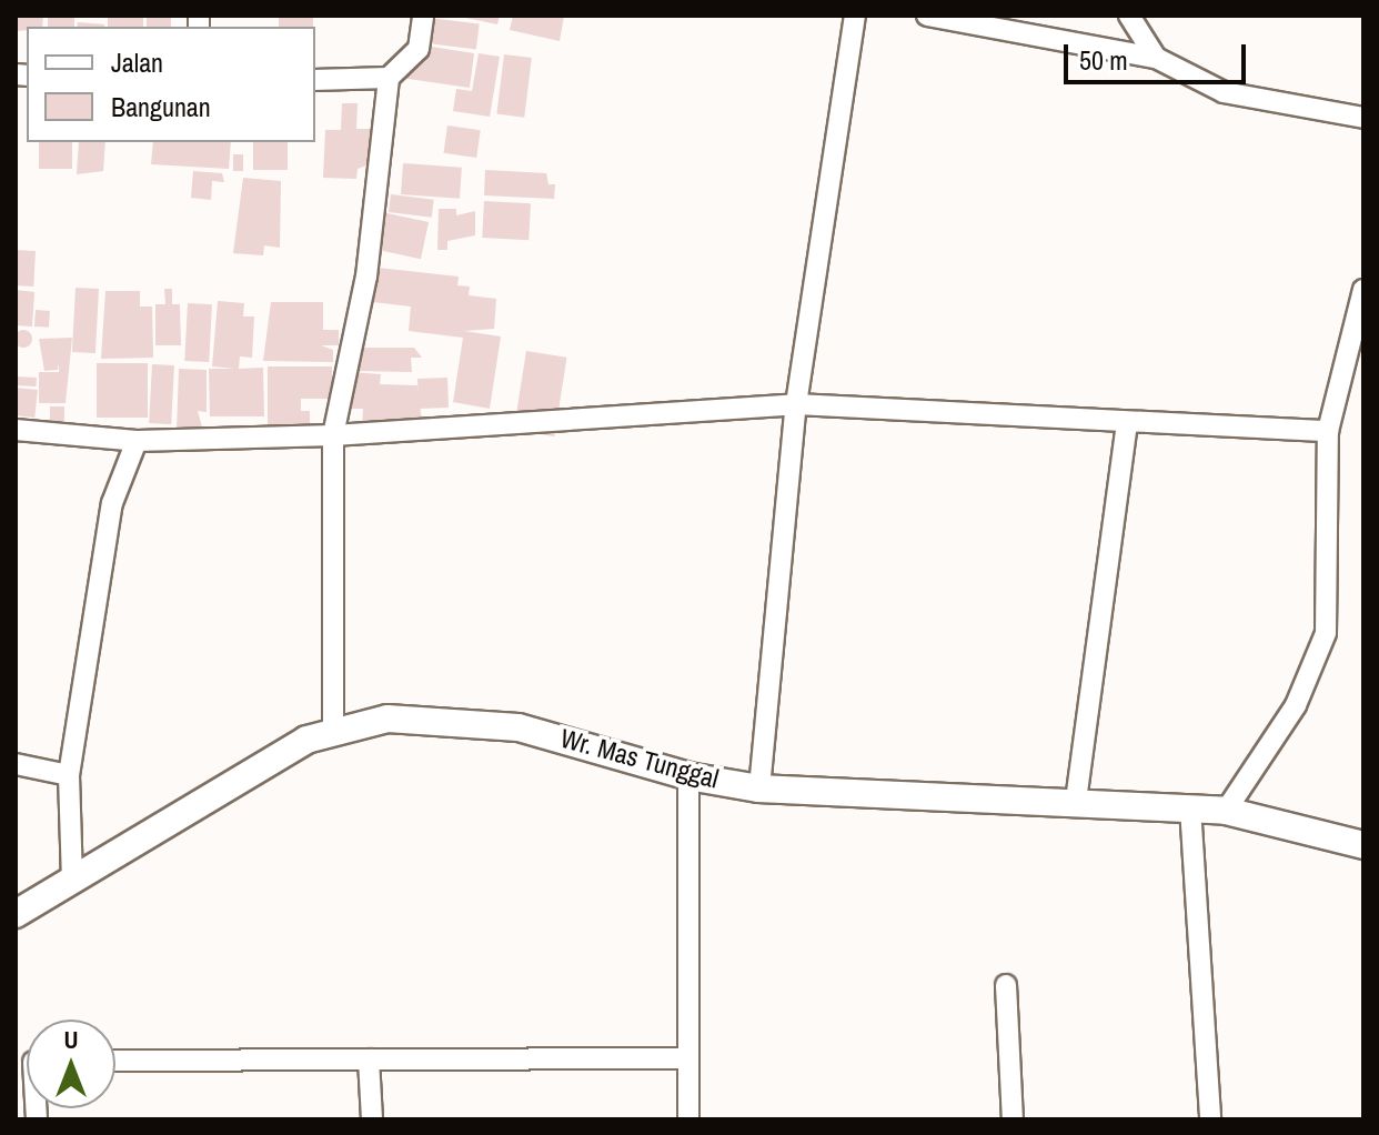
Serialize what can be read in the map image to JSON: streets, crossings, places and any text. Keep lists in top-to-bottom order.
{
  "streets": {
    "street": ["Wr. Mas Tunggal"]
  },
  "legend": ["Jalan", "Bangunan"],
  "scale_bar": "50 m",
  "north": "top"
}
